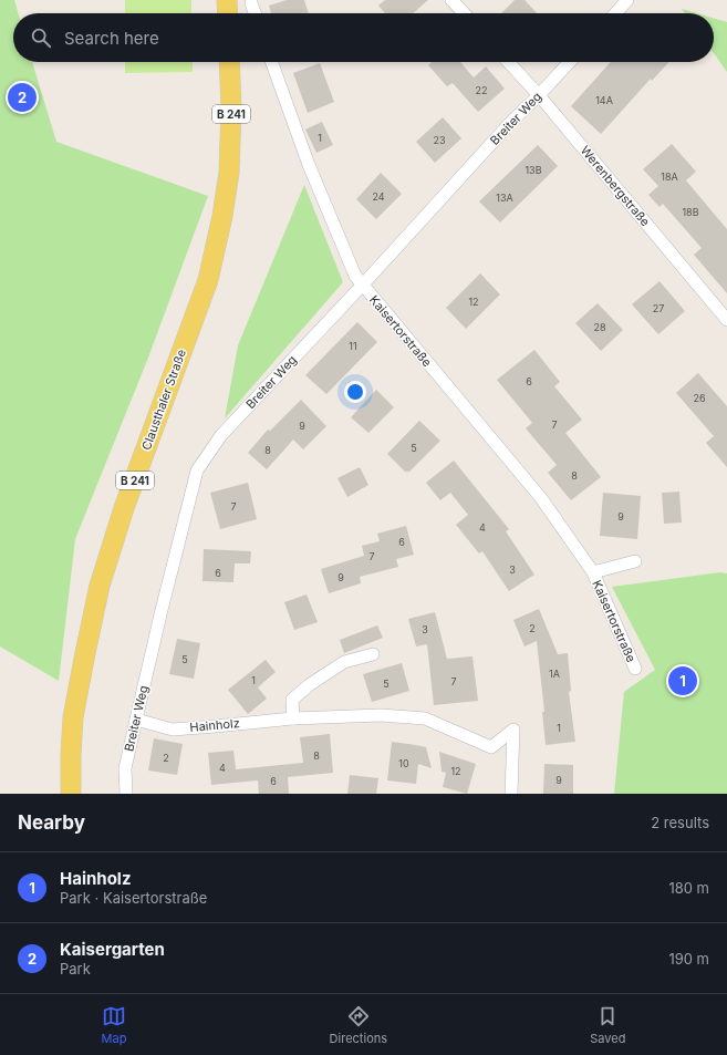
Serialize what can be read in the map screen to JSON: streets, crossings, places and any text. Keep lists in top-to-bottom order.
{
  "streets": {
    "main road": ["B 241", "Clausthaler Straße"],
    "street": [
      "Breiter Weg",
      "Werenbergstraße",
      "Kaisertorstraße",
      "Hainholz"
    ]
  },
  "crossings": [
    ["Breiter Weg", "Werenbergstraße"],
    ["Breiter Weg", "Kaisertorstraße"],
    ["Breiter Weg", "Hainholz"]
  ],
  "house_numbers": [
    "22",
    "14A",
    "1",
    "23",
    "13B",
    "18A",
    "24",
    "13A",
    "18B",
    "12",
    "27",
    "28",
    "11",
    "6",
    "26",
    "7",
    "9",
    "5",
    "8",
    "8",
    "7",
    "9",
    "4",
    "6",
    "7",
    "3",
    "6",
    "9",
    "2",
    "3",
    "5",
    "1A",
    "1",
    "7",
    "5",
    "1",
    "8",
    "2",
    "10",
    "4",
    "12",
    "9",
    "6"
  ],
  "page": {
    "search": "Search here",
    "pins": ["2", "1"],
    "heading": ["Nearby", "2 results"],
    "list": [
      {
        "mark": "1",
        "name": "Hainholz",
        "note": "Park · Kaisertorstraße",
        "value": "180 m"
      },
      {
        "mark": "2",
        "name": "Kaisergarten",
        "note": "Park",
        "value": "190 m"
      }
    ],
    "nav": ["Map", "Directions", "Saved"]
  }
}
